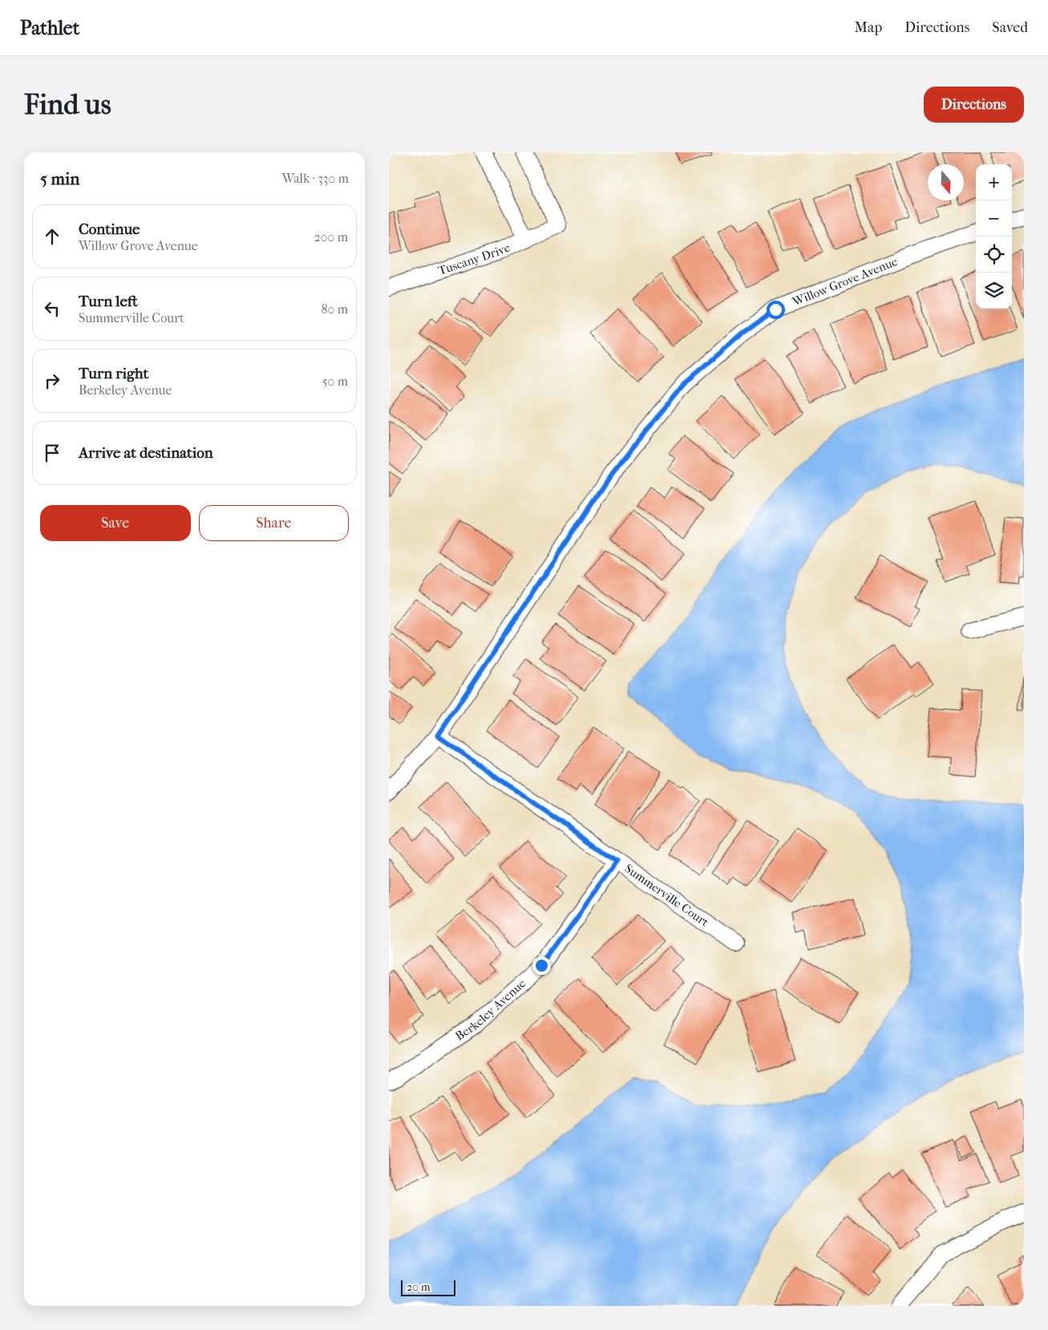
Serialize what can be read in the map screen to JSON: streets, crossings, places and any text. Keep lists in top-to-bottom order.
{
  "streets": {
    "street": [
      "Tuscany Drive",
      "Willow Grove Avenue",
      "Summerville Court",
      "Berkeley Avenue"
    ]
  },
  "crossings": [
    ["Willow Grove Avenue", "Summerville Court"],
    ["Summerville Court", "Berkeley Avenue"]
  ],
  "scale_bar": "20 m",
  "north": "bottom",
  "page": {
    "header": "Pathlet",
    "nav": ["Map", "Directions", "Saved"],
    "buttons": [
      "Directions",
      ["Save", "Share"]
    ],
    "title": "Find us",
    "heading": ["5 min", "Walk · 330 m"],
    "map_buttons": ["+", "−"],
    "list": [
      ["Continue", "Willow Grove Avenue", "200 m"],
      ["Turn left", "Summerville Court", "80 m"],
      ["Turn right", "Berkeley Avenue", "50 m"],
      "Arrive at destination"
    ],
    "scale": "20 m"
  }
}
